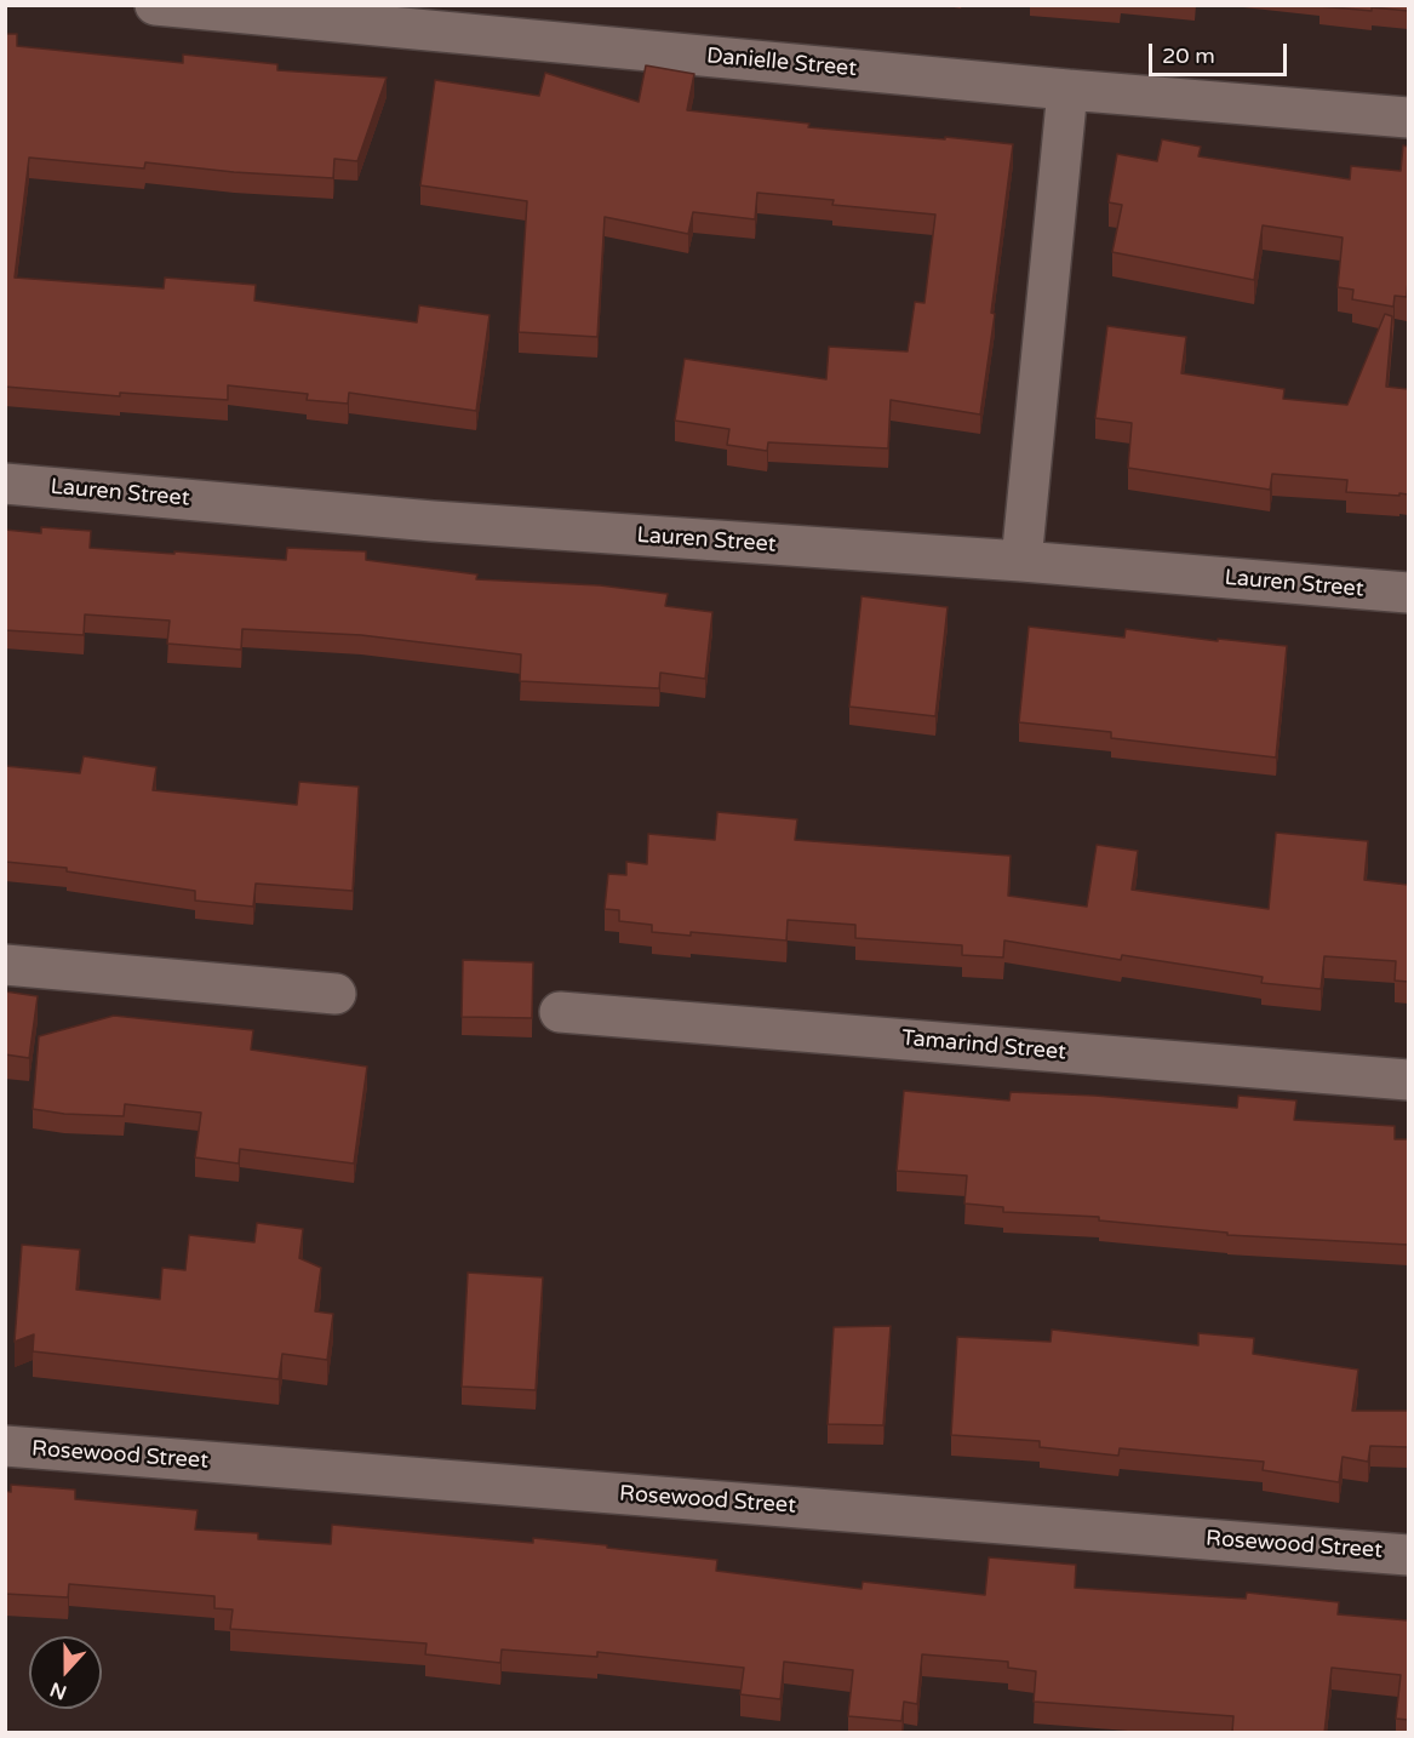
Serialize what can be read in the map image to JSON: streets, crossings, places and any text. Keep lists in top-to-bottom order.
{
  "streets": {
    "street": [
      "Danielle Street",
      "Lauren Street",
      "Tamarind Street",
      "Rosewood Street"
    ]
  },
  "scale_bar": "20 m",
  "north": "bottom"
}
